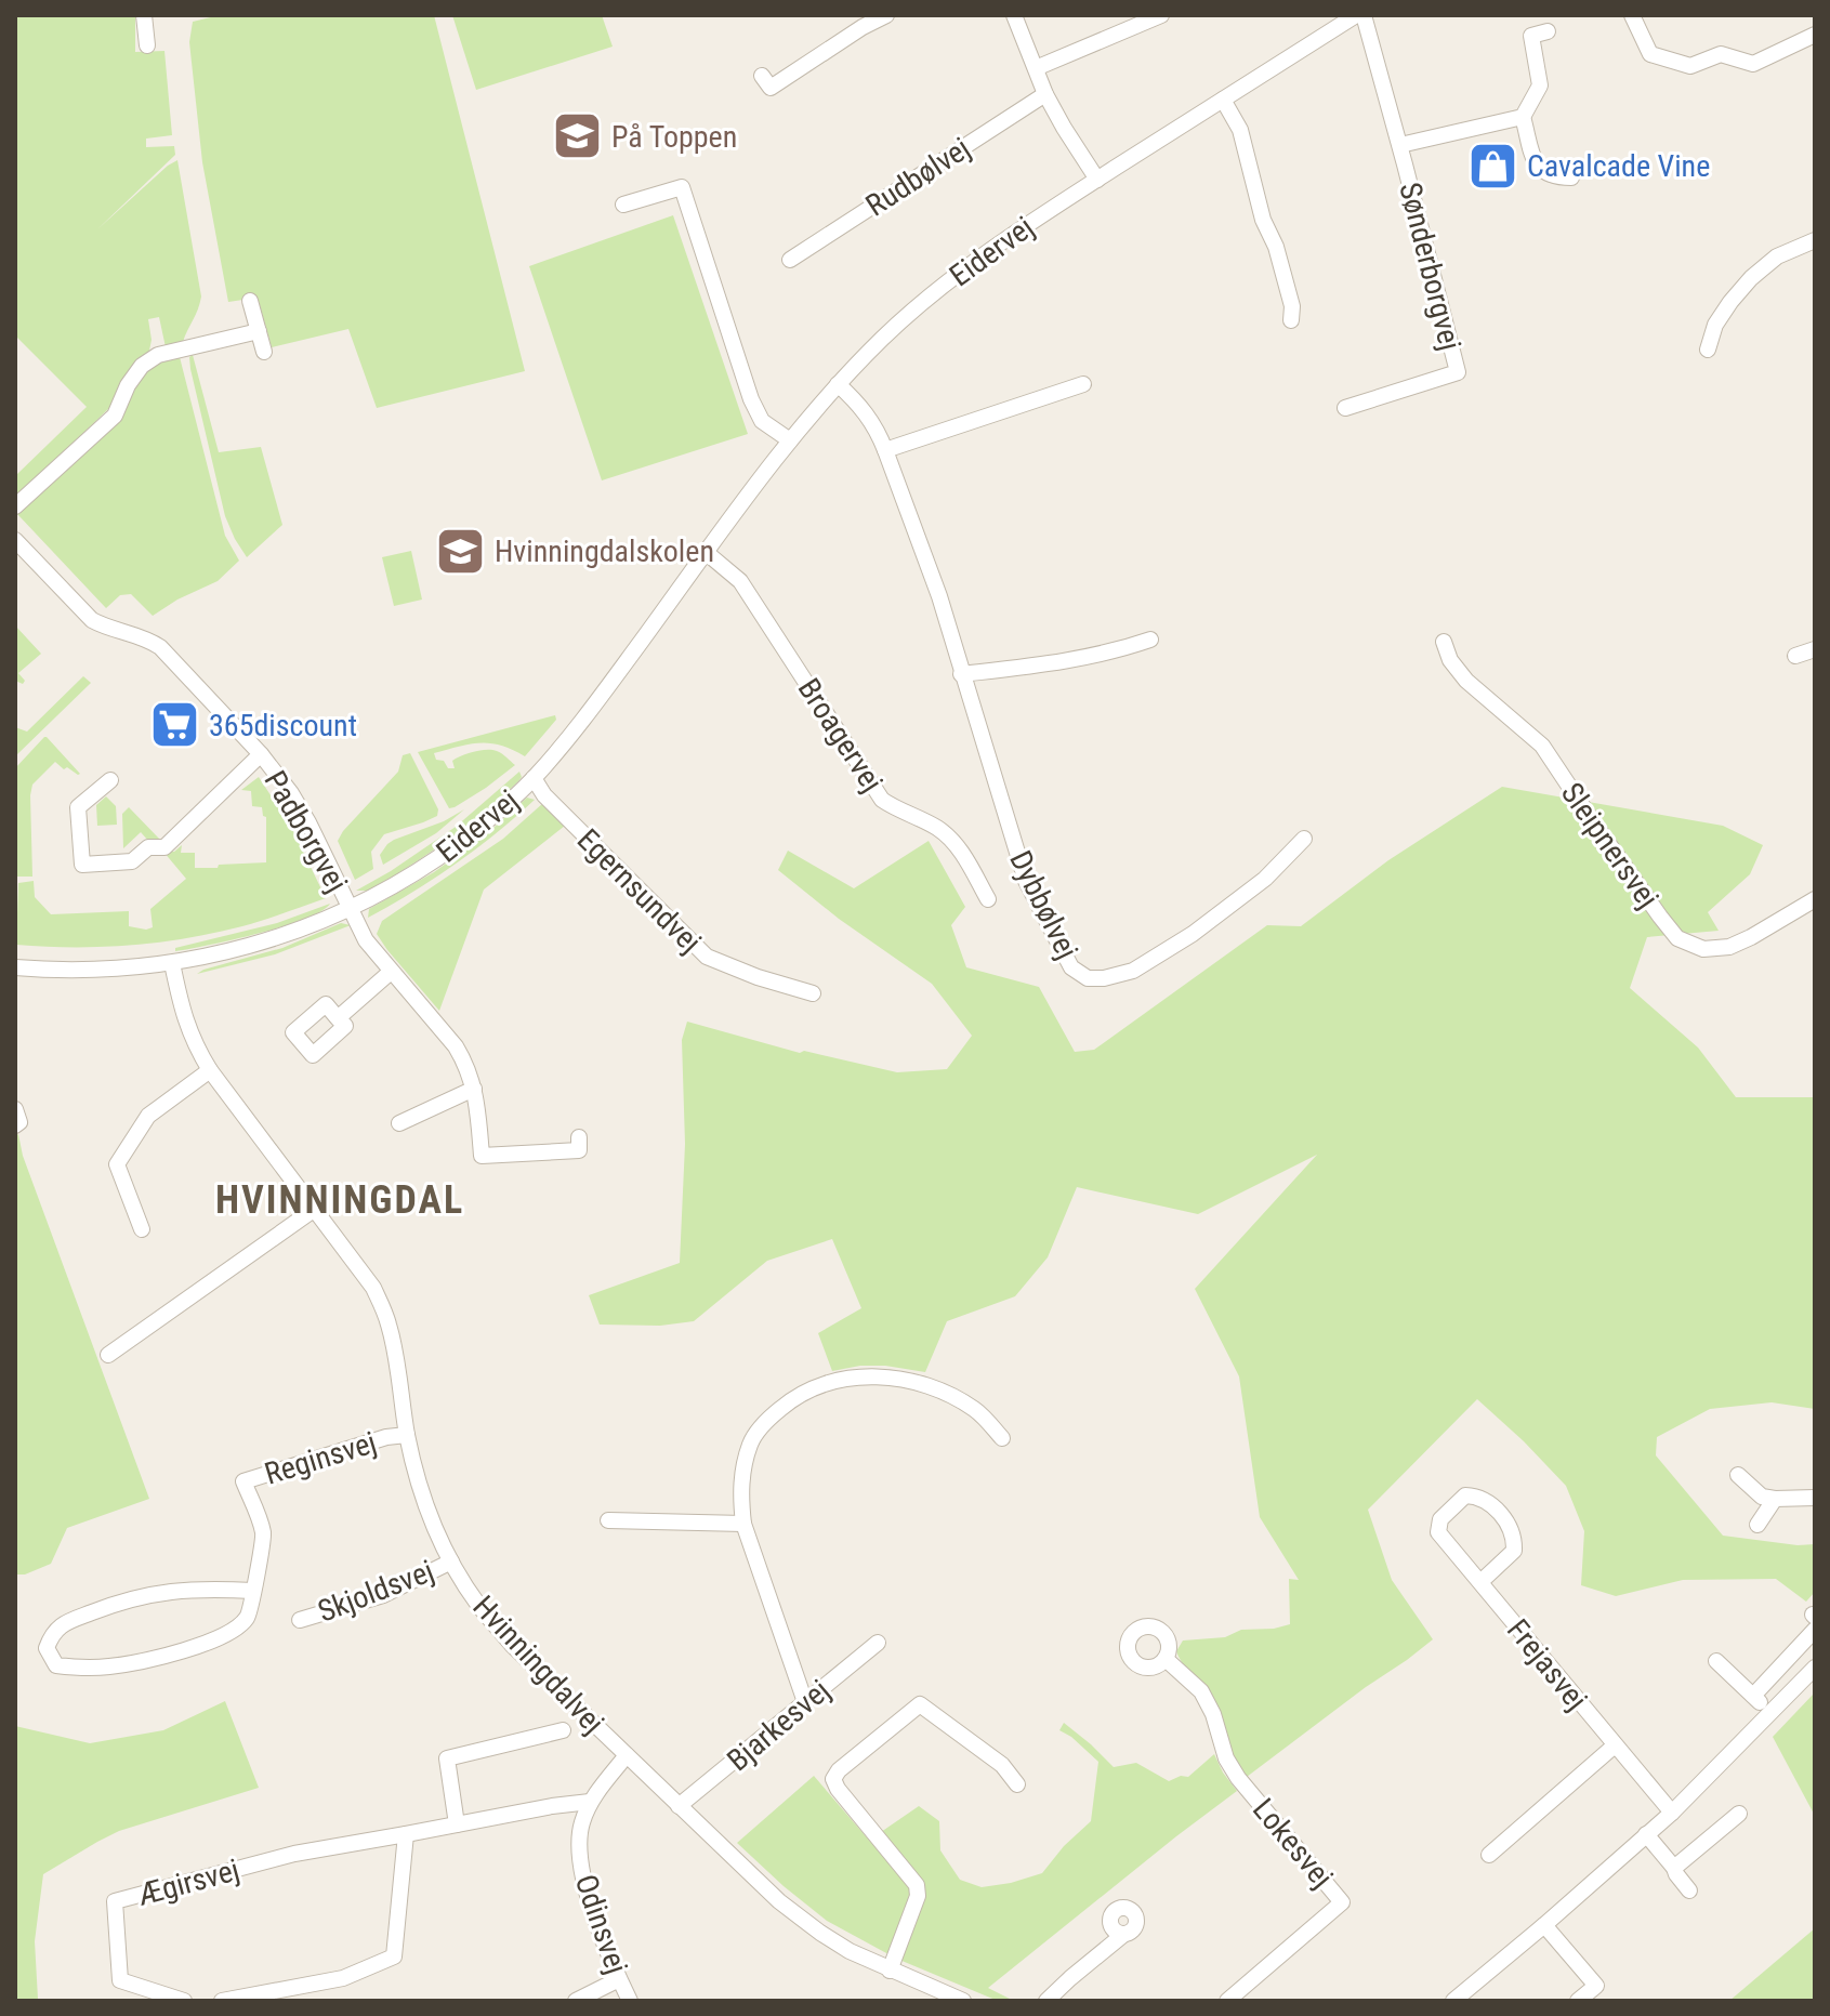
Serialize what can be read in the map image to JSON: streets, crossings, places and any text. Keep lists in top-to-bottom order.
{
  "streets": {
    "street": [
      "Rudbølvej",
      "Eidervej",
      "Sønderborgvej",
      "Broagervej",
      "Padborgvej",
      "Sleipnersvej",
      "Egernsundvej",
      "Dybbølvej",
      "Reginsvej",
      "Skjoldsvej",
      "Hvinningdalvej",
      "Frejasvej",
      "Bjarkesvej",
      "Lokesvej",
      "Ægirsvej",
      "Odinsvej"
    ]
  },
  "crossings": [
    ["Eidervej", "Broagervej"],
    ["Eidervej", "Padborgvej"],
    ["Eidervej", "Egernsundvej"],
    ["Eidervej", "Dybbølvej"],
    ["Eidervej", "Hvinningdalvej"],
    ["Reginsvej", "Hvinningdalvej"],
    ["Skjoldsvej", "Hvinningdalvej"],
    ["Hvinningdalvej", "Bjarkesvej"],
    ["Hvinningdalvej", "Odinsvej"],
    ["Ægirsvej", "Odinsvej"]
  ],
  "districts": ["HVINNINGDAL"],
  "places": {
    "school or university": ["På Toppen", "Hvinningdalskolen"],
    "shop": ["Cavalcade Vine"],
    "supermarket": ["365discount"]
  }
}
